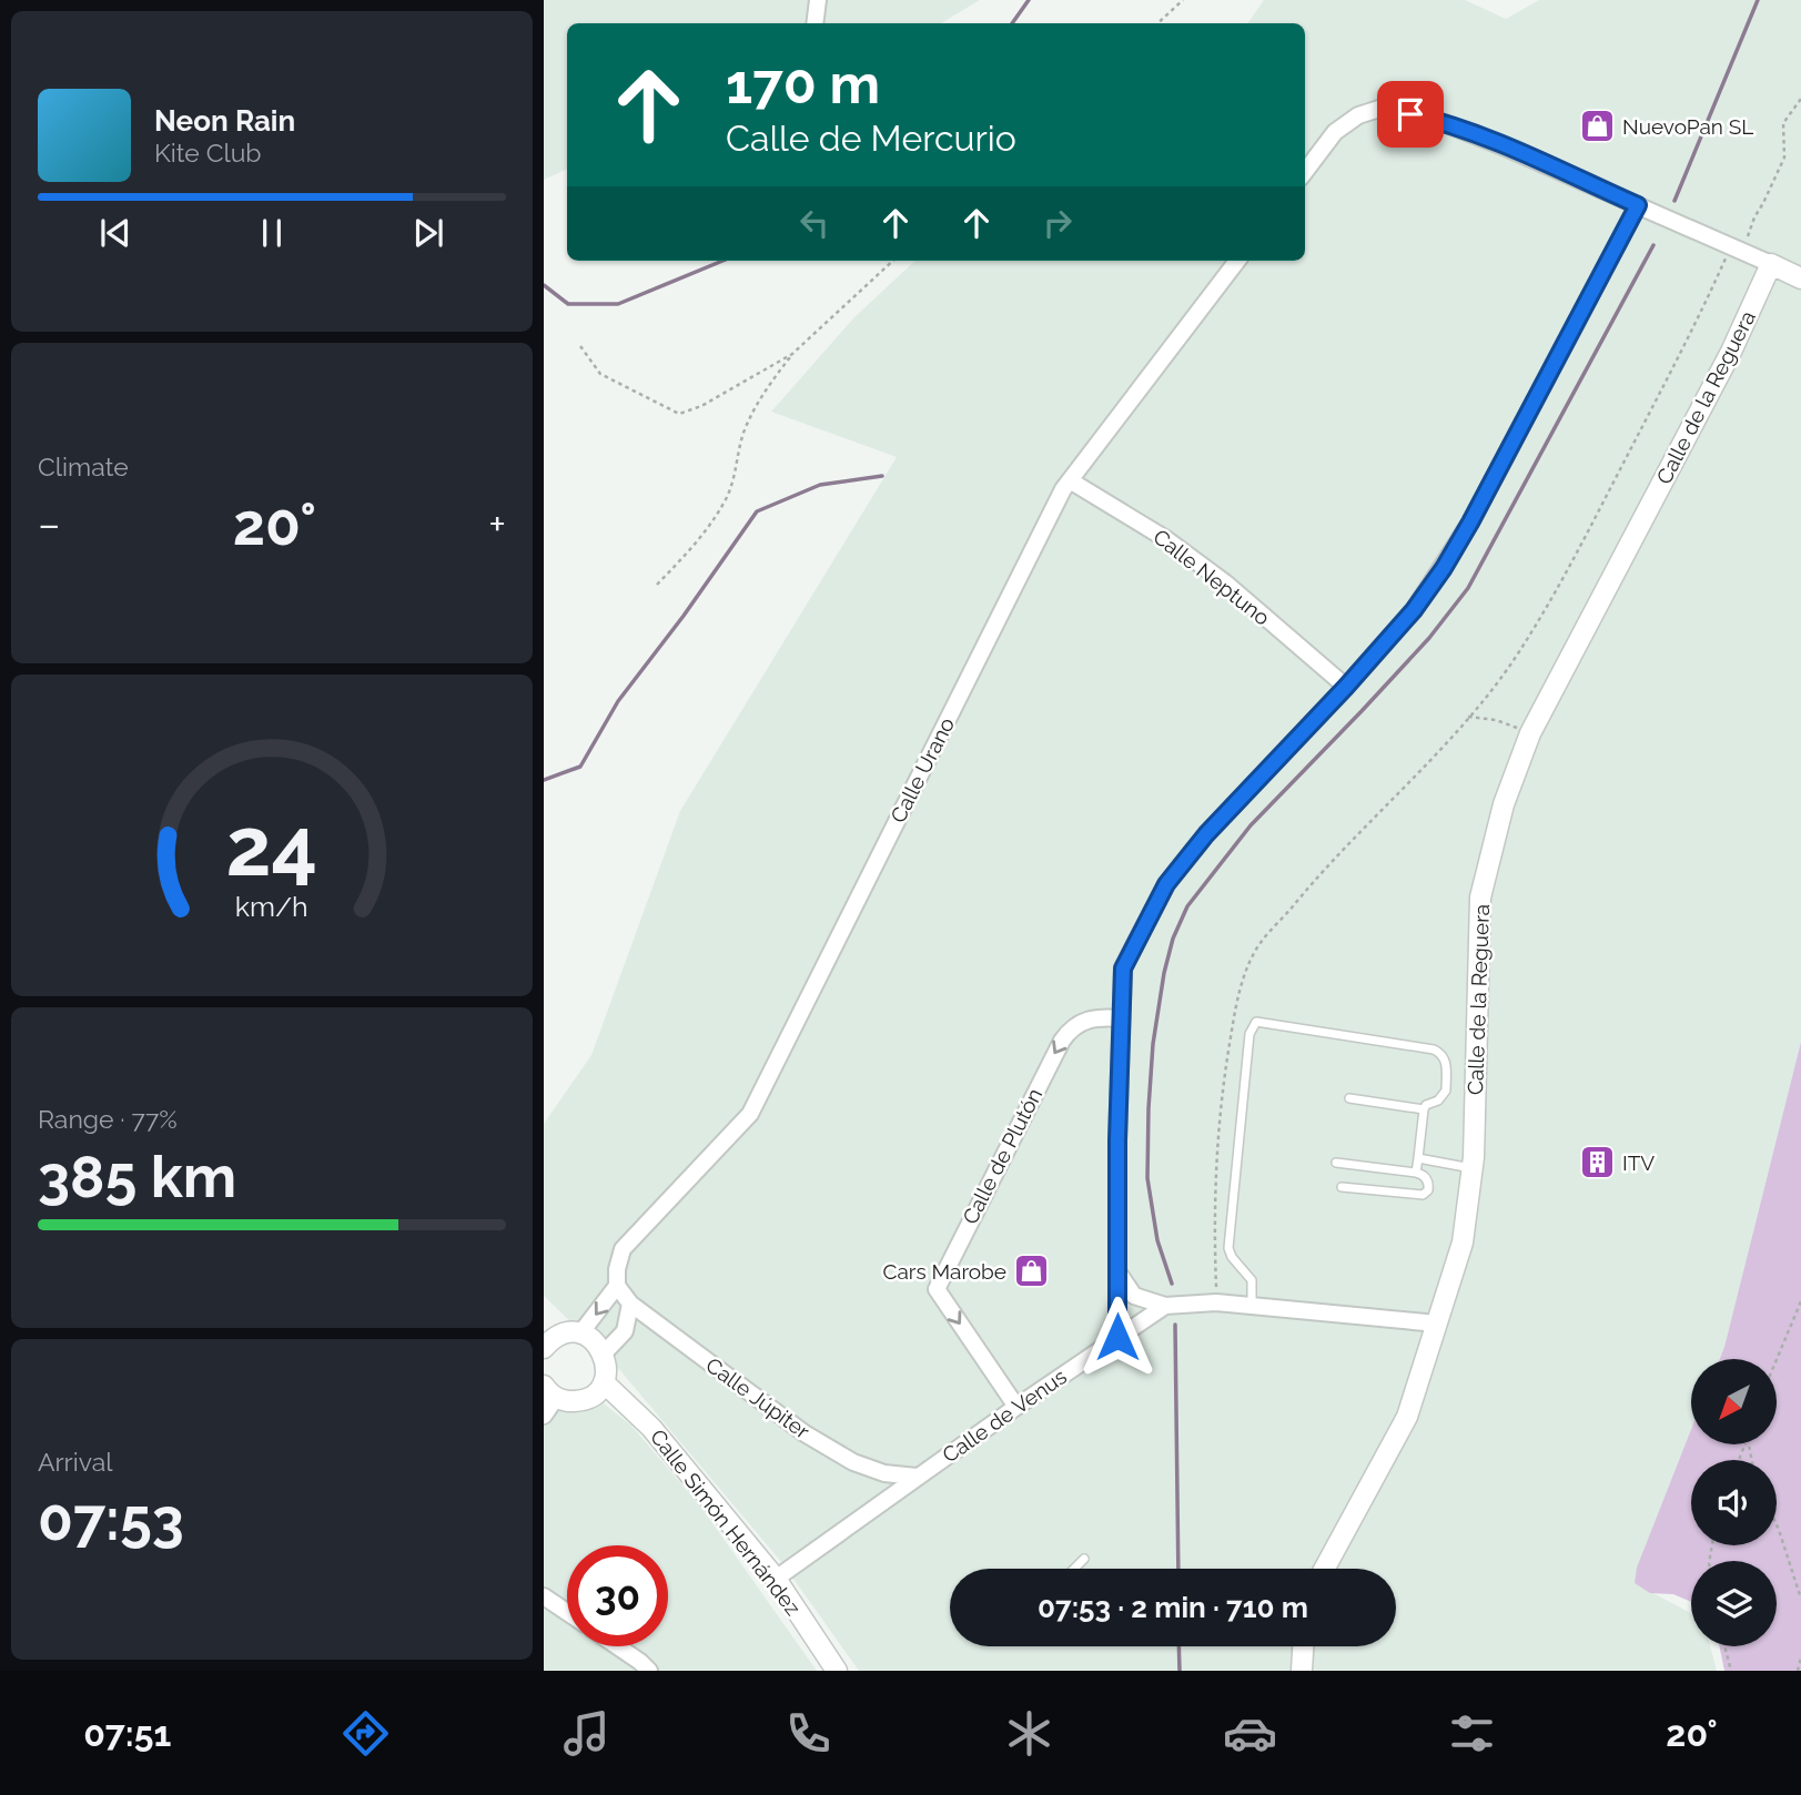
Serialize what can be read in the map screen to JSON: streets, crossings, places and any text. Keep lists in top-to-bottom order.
{
  "streets": {
    "street": [
      "Calle de la Reguera",
      "Calle Neptuno",
      "Calle Urano",
      "Calle de Plutón",
      "Calle Júpiter",
      "Calle de Venus",
      "Calle Simón Hernández"
    ]
  },
  "crossings": [
    ["Calle de la Reguera", "Calle de Venus"],
    ["Calle Neptuno", "Calle Urano"],
    ["Calle Urano", "Calle Júpiter"],
    ["Calle de Plutón", "Calle de Venus"],
    ["Calle Júpiter", "Calle de Venus"],
    ["Calle de Venus", "Calle Simón Hernández"]
  ],
  "one_way": ["Calle de Plutón"],
  "places": {
    "shop": ["NuevoPan SL", "Cars Marobe"],
    "building": ["ITV"]
  },
  "north": "bottom left",
  "page": {
    "turn": ["170 m", "Calle de Mercurio"],
    "song": ["Neon Rain", "Kite Club"],
    "tile": [
      "Climate",
      ["Range · 77%", "385 km"],
      ["Arrival", "07:53"]
    ],
    "heat": ["−", "20°", "+"],
    "limit": "30",
    "trip": "07:53 · 2 min · 710 m",
    "tabs": ["07:51", "20°"],
    "gauge": ["24", "km/h"]
  }
}
